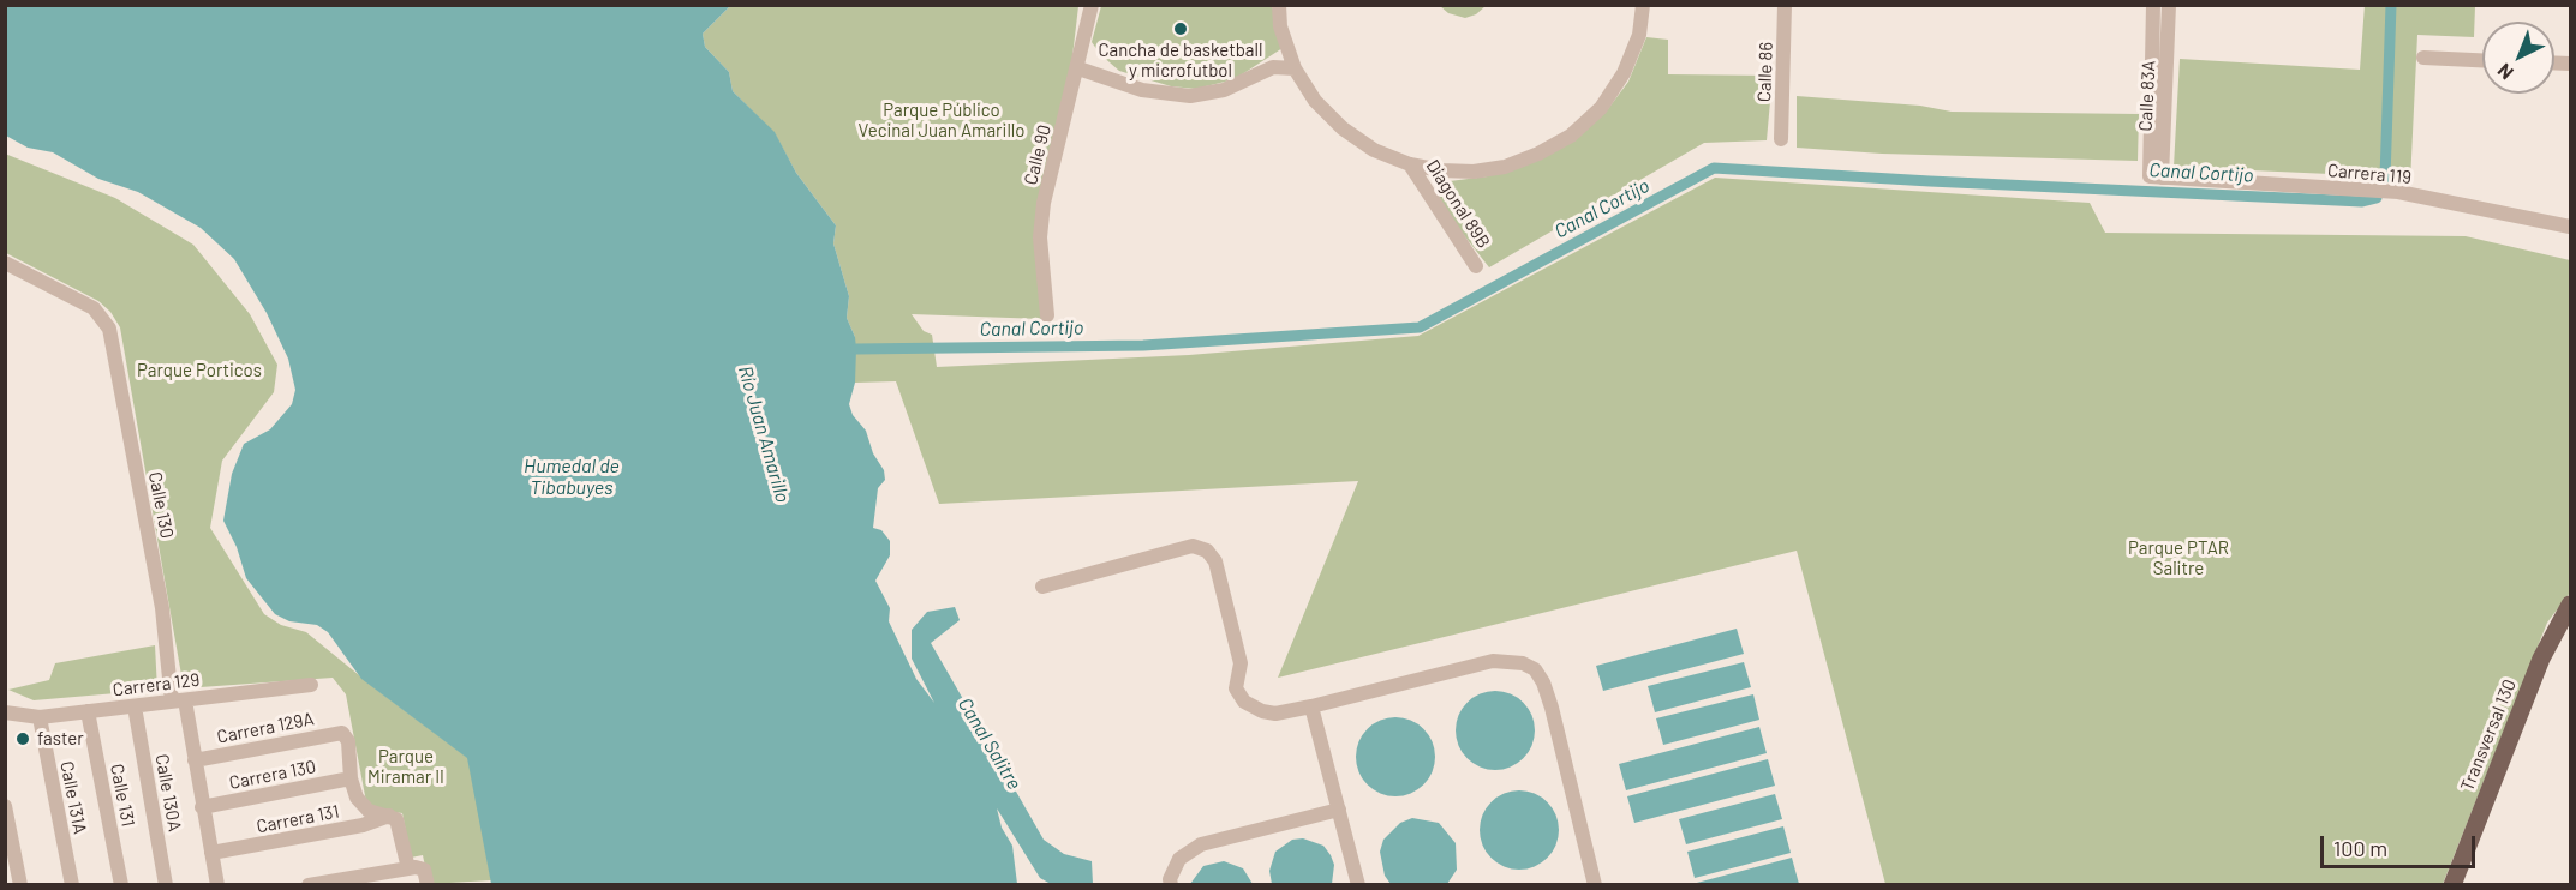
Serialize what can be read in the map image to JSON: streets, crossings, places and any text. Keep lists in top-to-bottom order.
{
  "streets": {
    "main road": ["Transversal 130"],
    "street": [
      "Calle 86",
      "Calle 83A",
      "Calle 90",
      "Carrera 119",
      "Diagonal 89B",
      "Calle 130",
      "Carrera 129",
      "Carrera 129A",
      "Carrera 130",
      "Calle 130A",
      "Calle 131",
      "Calle 131A",
      "Carrera 131"
    ]
  },
  "crossings": [
    ["Calle 83A", "Carrera 119"],
    ["Calle 130", "Carrera 129"],
    ["Calle 130", "Carrera 129A"],
    ["Calle 130", "Carrera 130"],
    ["Calle 130", "Carrera 131"],
    ["Carrera 129", "Calle 130A"],
    ["Carrera 129", "Calle 131"],
    ["Carrera 129", "Calle 131A"],
    ["Carrera 129A", "Carrera 130"]
  ],
  "water": [
    "Canal Cortijo",
    "Río Juan Amarillo",
    "Humedal de Tibabuyes",
    "Canal Salitre"
  ],
  "parks": [
    "Parque Público Vecinal Juan Amarillo",
    "Parque Porticos",
    "Parque PTAR Salitre",
    "Parque Miramar II"
  ],
  "places": ["Cancha de basketball y microfutbol", "faster"],
  "scale_bar": "100 m",
  "north": "bottom left"
}
